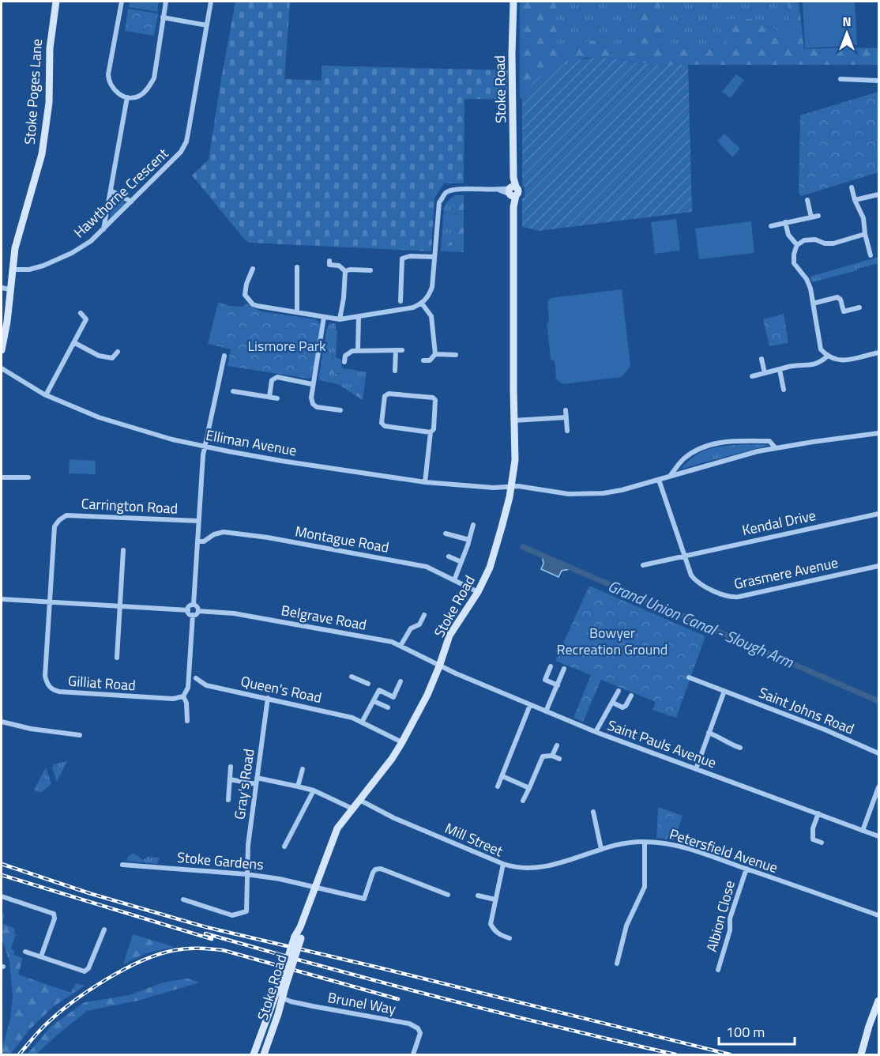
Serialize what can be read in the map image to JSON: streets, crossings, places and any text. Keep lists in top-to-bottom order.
{
  "streets": {
    "main road": ["Stoke Road", "Stoke Poges Lane"],
    "street": [
      "Hawthorne Crescent",
      "Elliman Avenue",
      "Carrington Road",
      "Kendal Drive",
      "Montague Road",
      "Grasmere Avenue",
      "Belgrave Road",
      "Gilliat Road",
      "Queen's Road",
      "Saint Johns Road",
      "Saint Pauls Avenue",
      "Gray's Road",
      "Mill Street",
      "Petersfield Avenue",
      "Stoke Gardens",
      "Albion Close",
      "Brunel Way"
    ]
  },
  "crossings": [
    ["Stoke Road", "Elliman Avenue"],
    ["Stoke Road", "Montague Road"],
    ["Stoke Road", "Belgrave Road"],
    ["Stoke Road", "Queen's Road"],
    ["Stoke Road", "Saint Pauls Avenue"],
    ["Stoke Road", "Mill Street"],
    ["Stoke Road", "Stoke Gardens"],
    ["Stoke Road", "Brunel Way"],
    ["Stoke Poges Lane", "Hawthorne Crescent"],
    ["Elliman Avenue", "Grasmere Avenue"],
    ["Carrington Road", "Gilliat Road"],
    ["Kendal Drive", "Grasmere Avenue"],
    ["Belgrave Road", "Saint Pauls Avenue"],
    ["Queen's Road", "Gray's Road"],
    ["Gray's Road", "Stoke Gardens"],
    ["Mill Street", "Petersfield Avenue"],
    ["Petersfield Avenue", "Albion Close"]
  ],
  "water": ["Grand Union Canal - Slough Arm"],
  "parks": ["Lismore Park", "Bowyer Recreation Ground"],
  "scale_bar": "100 m",
  "north": "top"
}
